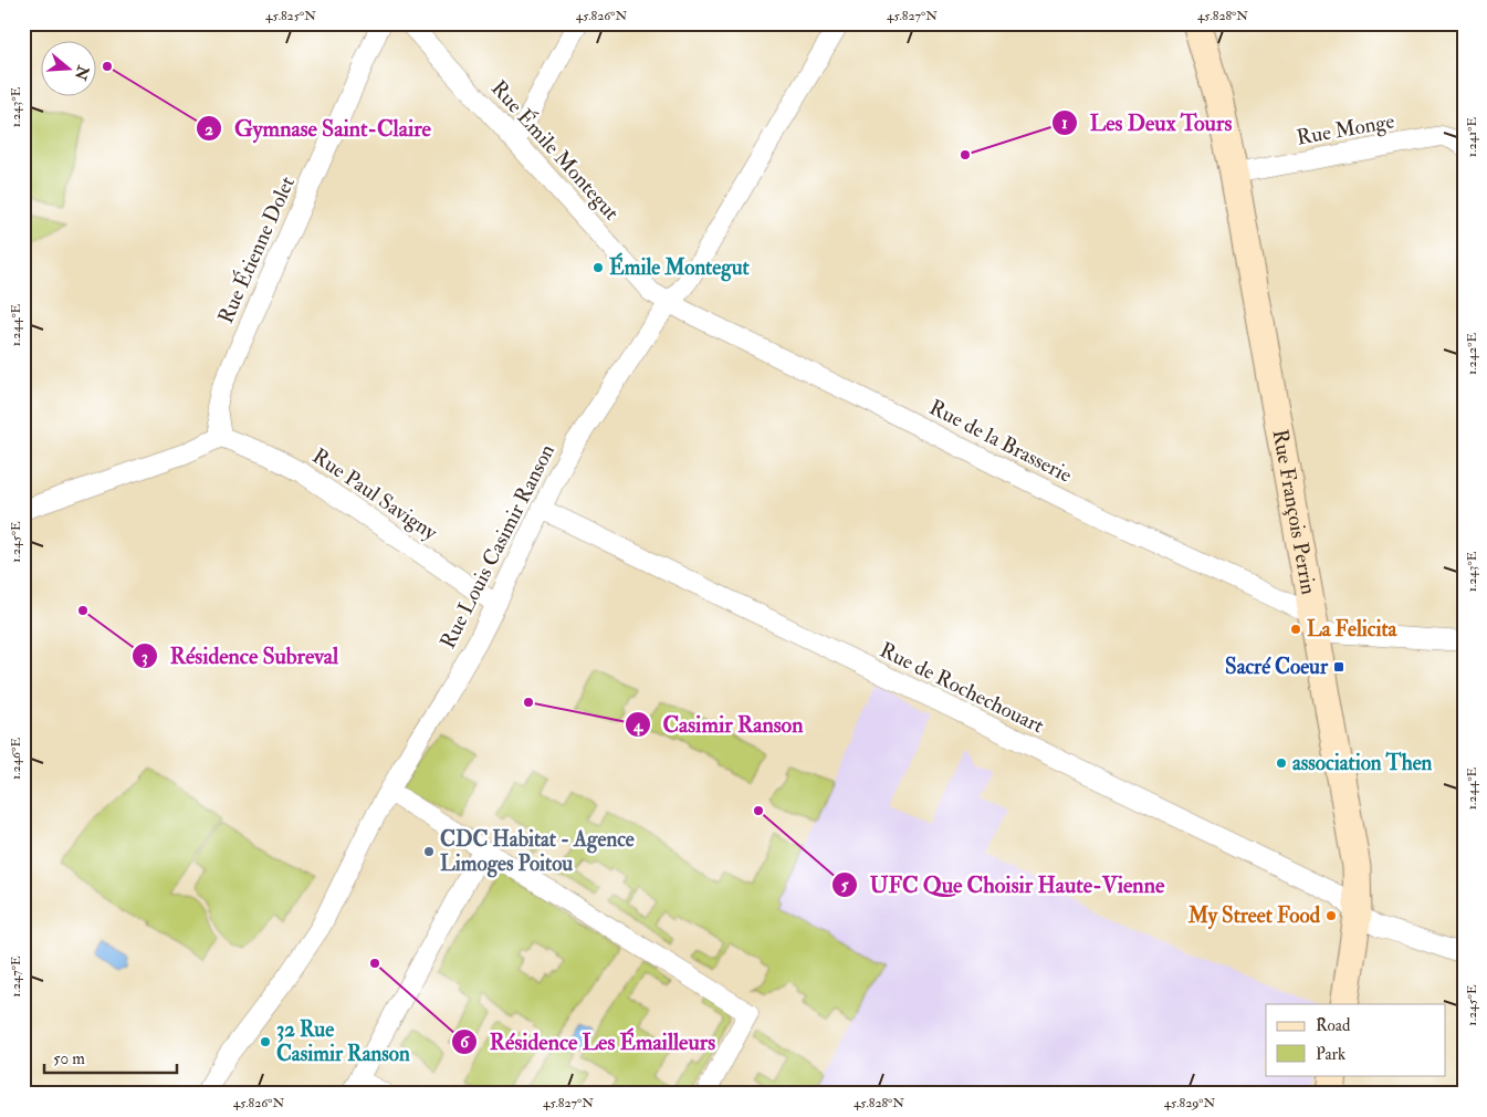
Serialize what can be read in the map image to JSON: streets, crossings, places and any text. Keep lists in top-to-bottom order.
{
  "streets": {
    "main road": ["Rue François Perrin"],
    "street": [
      "Rue Monge",
      "Rue Émile Montegut",
      "Rue Étienne Dolet",
      "Rue de la Brasserie",
      "Rue Paul Savigny",
      "Rue Louis Casimir Ranson",
      "Rue de Rochechouart"
    ]
  },
  "crossings": [
    ["Rue Monge", "Rue François Perrin"],
    ["Rue Émile Montegut", "Rue de la Brasserie"],
    ["Rue Émile Montegut", "Rue Louis Casimir Ranson"],
    ["Rue Étienne Dolet", "Rue Paul Savigny"],
    ["Rue de la Brasserie", "Rue François Perrin"],
    ["Rue de la Brasserie", "Rue Louis Casimir Ranson"],
    ["Rue Paul Savigny", "Rue Louis Casimir Ranson"],
    ["Rue François Perrin", "Rue de Rochechouart"],
    ["Rue Louis Casimir Ranson", "Rue de Rochechouart"]
  ],
  "places": {
    "other": [
      "Gymnase Saint-Claire",
      "Les Deux Tours",
      "Émile Montegut",
      "Résidence Subreval",
      "La Felicita",
      "Casimir Ranson",
      "association Then",
      "UFC Que Choisir Haute-Vienne",
      "CDC Habitat - Agence Limoges Poitou",
      "My Street Food",
      "Résidence Les Émailleurs",
      "32 Rue Casimir Ranson"
    ],
    "transit": ["Sacré Coeur"]
  },
  "legend": ["Road", "Park"],
  "scale_bar": "50 m",
  "north": "right",
  "coordinates": [
    "45.825°N",
    "45.826°N",
    "45.827°N",
    "45.828°N",
    "1.243°E",
    "1.241°E",
    "1.244°E",
    "1.242°E",
    "1.245°E",
    "1.246°E",
    "1.247°E",
    "45.829°N"
  ]
}
